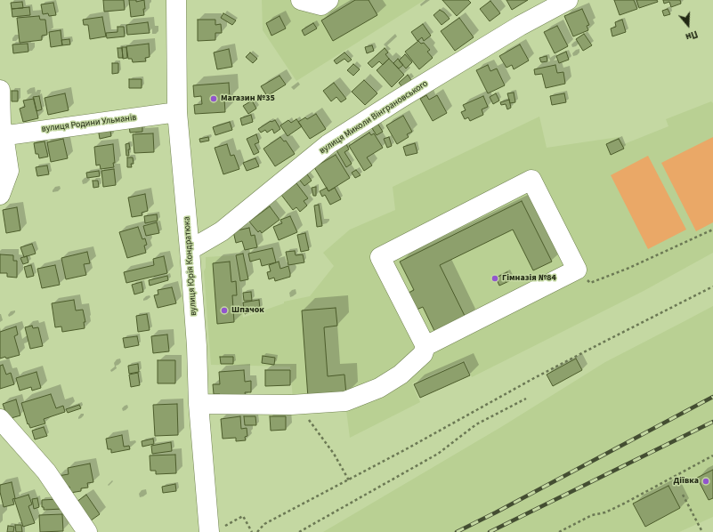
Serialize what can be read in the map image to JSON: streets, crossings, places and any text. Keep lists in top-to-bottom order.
{
  "streets": {
    "street": ["вулиця Миколи Вінграновського", "вулиця Родини Ульманів", "вулиця Юрія Кондратюка"]
  },
  "crossings": [
    ["вулиця Миколи Вінграновського", "вулиця Юрія Кондратюка"],
    ["вулиця Родини Ульманів", "вулиця Юрія Кондратюка"]
  ],
  "places": [
    "Магазин №35",
    "Гімназія №84",
    "Шпачок",
    "Діївка"
  ],
  "north": "bottom"
}
